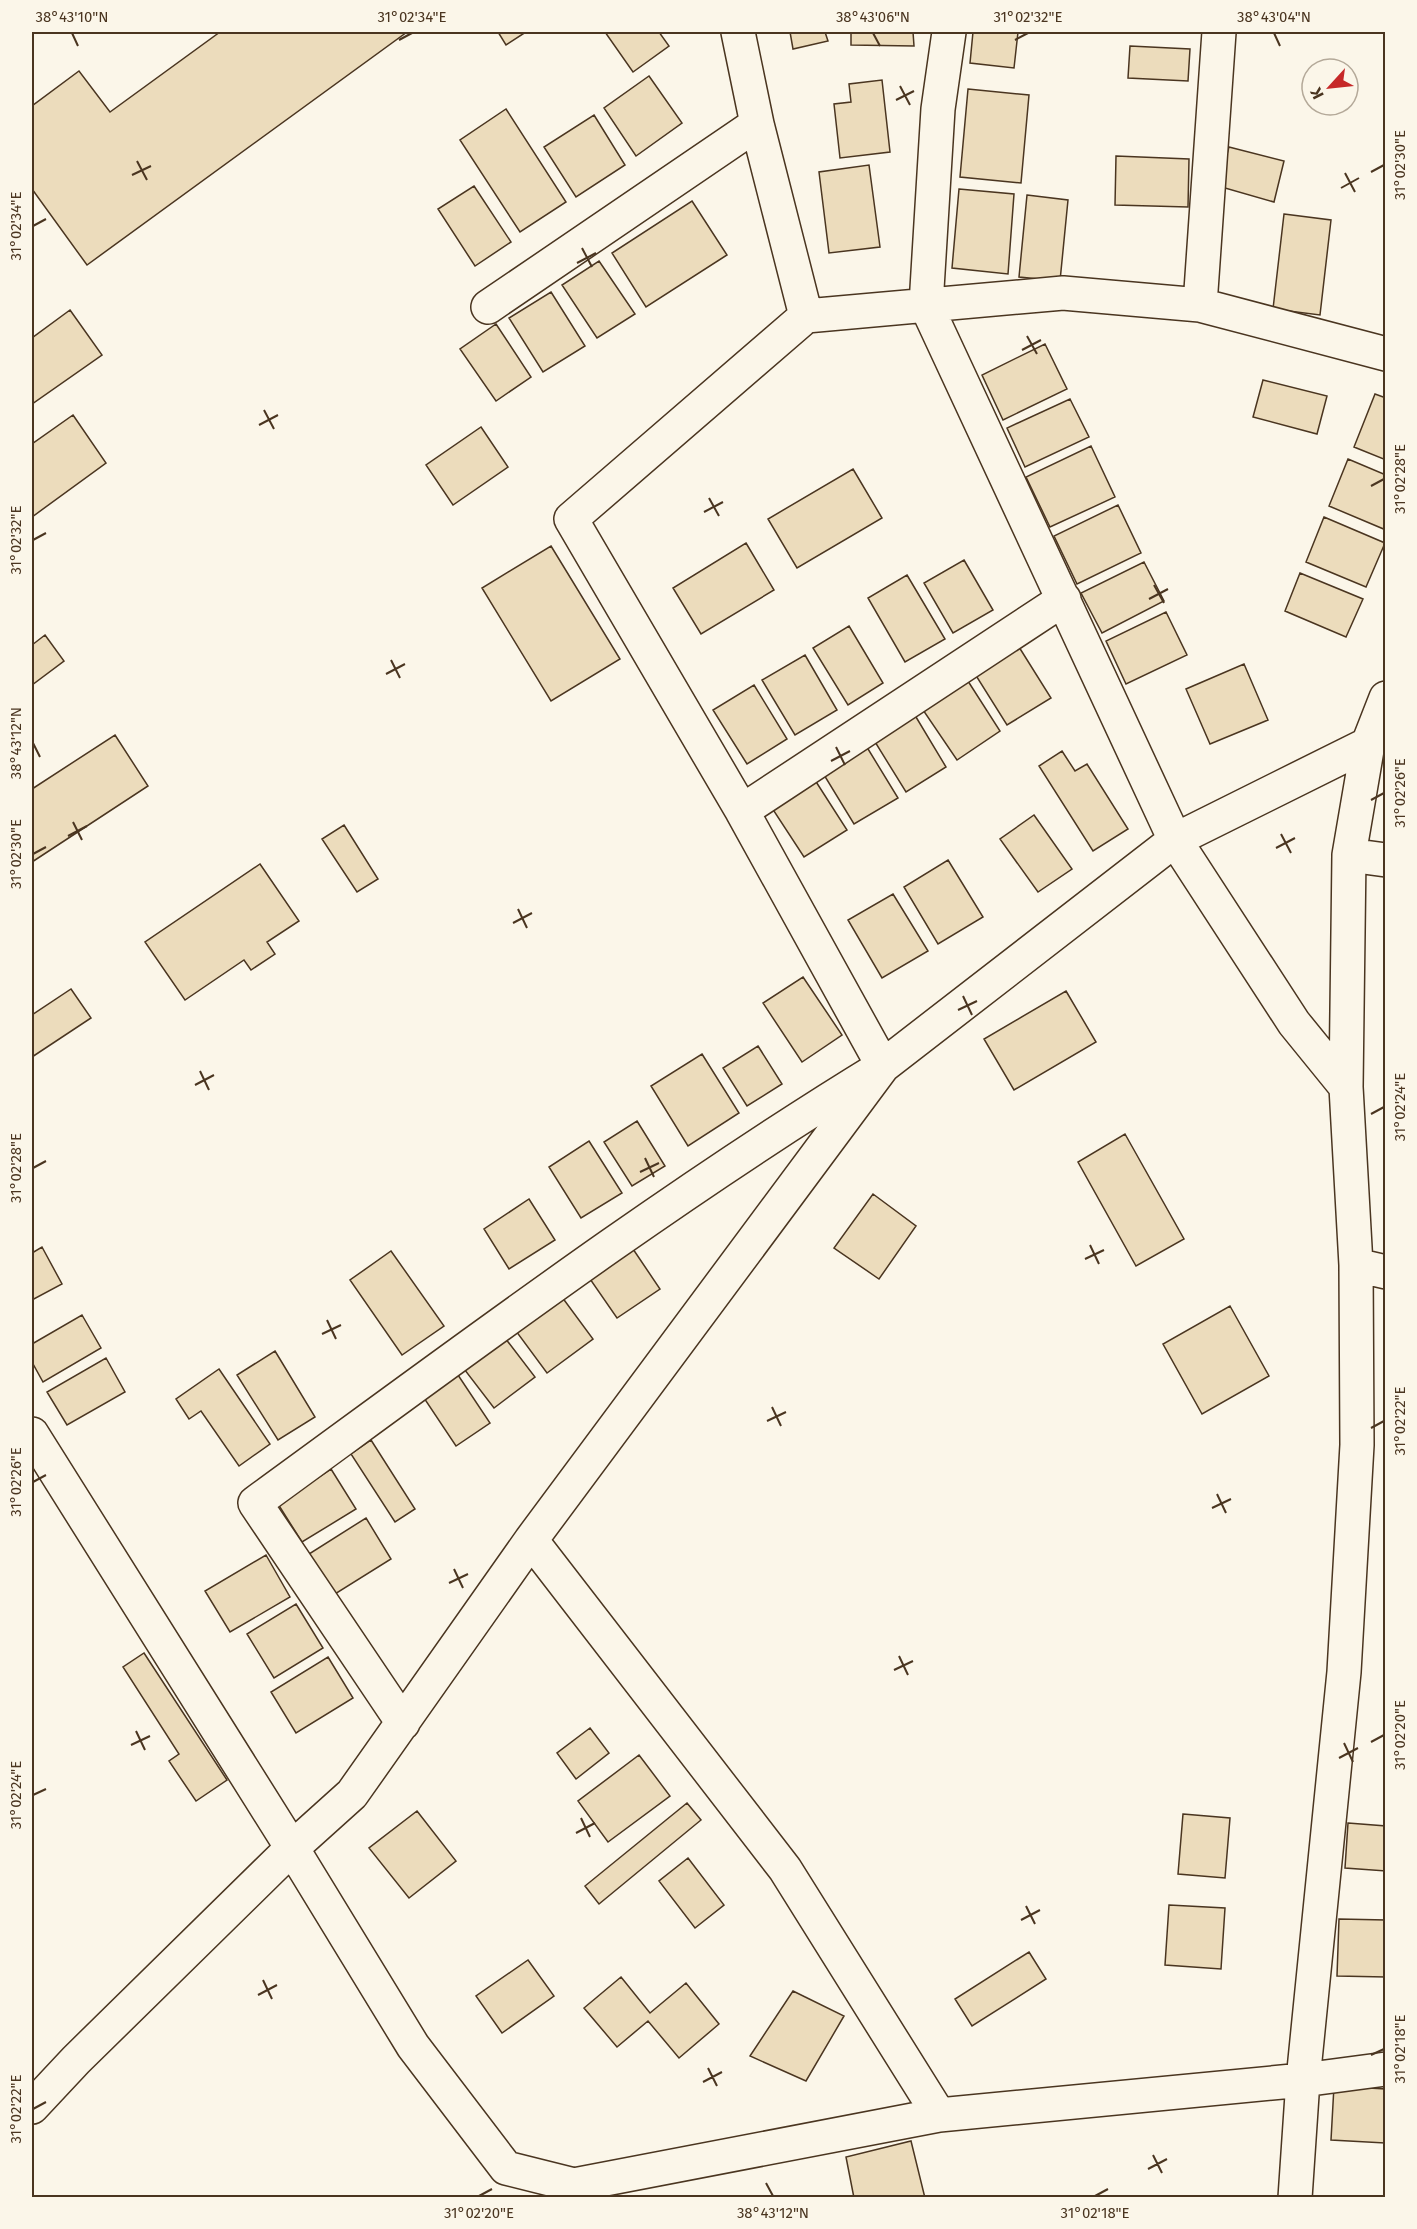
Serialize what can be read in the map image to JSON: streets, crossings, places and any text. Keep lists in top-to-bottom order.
{
  "north": "bottom left",
  "coordinates": [
    "38°43'10\"N",
    "31°02'34\"E",
    "38°43'06\"N",
    "31°02'32\"E",
    "38°43'04\"N",
    "31°02'30\"E",
    "31°02'28\"E",
    "38°43'12\"N",
    "31°02'26\"E",
    "31°02'24\"E",
    "31°02'22\"E",
    "31°02'20\"E",
    "31°02'18\"E"
  ]
}
